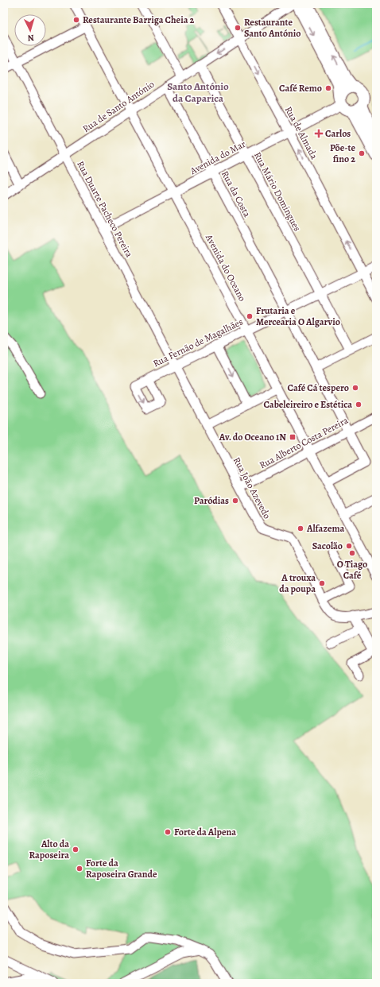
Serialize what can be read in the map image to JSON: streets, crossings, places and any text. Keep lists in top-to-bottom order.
{
  "streets": {
    "street": [
      "Rua de Santo António",
      "Rua de Almada",
      "Avenida do Mar",
      "Rua Mário Domingues",
      "Rua da Costa",
      "Rua Duarte Pacheco Pereira",
      "Avenida do Oceano",
      "Rua Fernão de Magalhães",
      "Rua Alberto Costa Pereira",
      "Rua João Azevedo"
    ]
  },
  "crossings": [
    ["Rua de Santo António", "Rua de Almada"],
    ["Rua de Santo António", "Rua Mário Domingues"],
    ["Rua de Santo António", "Rua da Costa"],
    ["Rua de Santo António", "Rua Duarte Pacheco Pereira"],
    ["Rua de Santo António", "Avenida do Oceano"],
    ["Rua de Almada", "Avenida do Mar"],
    ["Rua de Almada", "Rua Fernão de Magalhães"],
    ["Avenida do Mar", "Rua Mário Domingues"],
    ["Avenida do Mar", "Rua da Costa"],
    ["Avenida do Mar", "Rua Duarte Pacheco Pereira"],
    ["Avenida do Mar", "Avenida do Oceano"],
    ["Rua Mário Domingues", "Rua Fernão de Magalhães"],
    ["Rua da Costa", "Avenida do Oceano"],
    ["Rua da Costa", "Rua Fernão de Magalhães"],
    ["Rua da Costa", "Rua Alberto Costa Pereira"],
    ["Rua Duarte Pacheco Pereira", "Rua Fernão de Magalhães"],
    ["Rua Duarte Pacheco Pereira", "Rua João Azevedo"],
    ["Avenida do Oceano", "Rua Fernão de Magalhães"],
    ["Avenida do Oceano", "Rua Alberto Costa Pereira"],
    ["Rua Fernão de Magalhães", "Rua João Azevedo"],
    ["Rua Alberto Costa Pereira", "Rua João Azevedo"]
  ],
  "districts": ["Santo António da Caparica"],
  "places": {
    "other": [
      "Restaurante Barriga Cheia 2",
      "Restaurante Santo António",
      "Café Remo",
      "Põe-te fino 2",
      "Frutaria e Mercearia O Algarvio",
      "Café Cá tespero",
      "Cabeleireiro e Estética",
      "Paródias",
      "Alfazema",
      "Sacolão",
      "O Tiago Café",
      "A trouxa da poupa",
      "Forte da Alpena",
      "Alto da Raposeira",
      "Forte da Raposeira Grande"
    ],
    "health": ["Carlos"],
    "transit": ["Av. do Oceano 1N"]
  },
  "north": "bottom"
}
